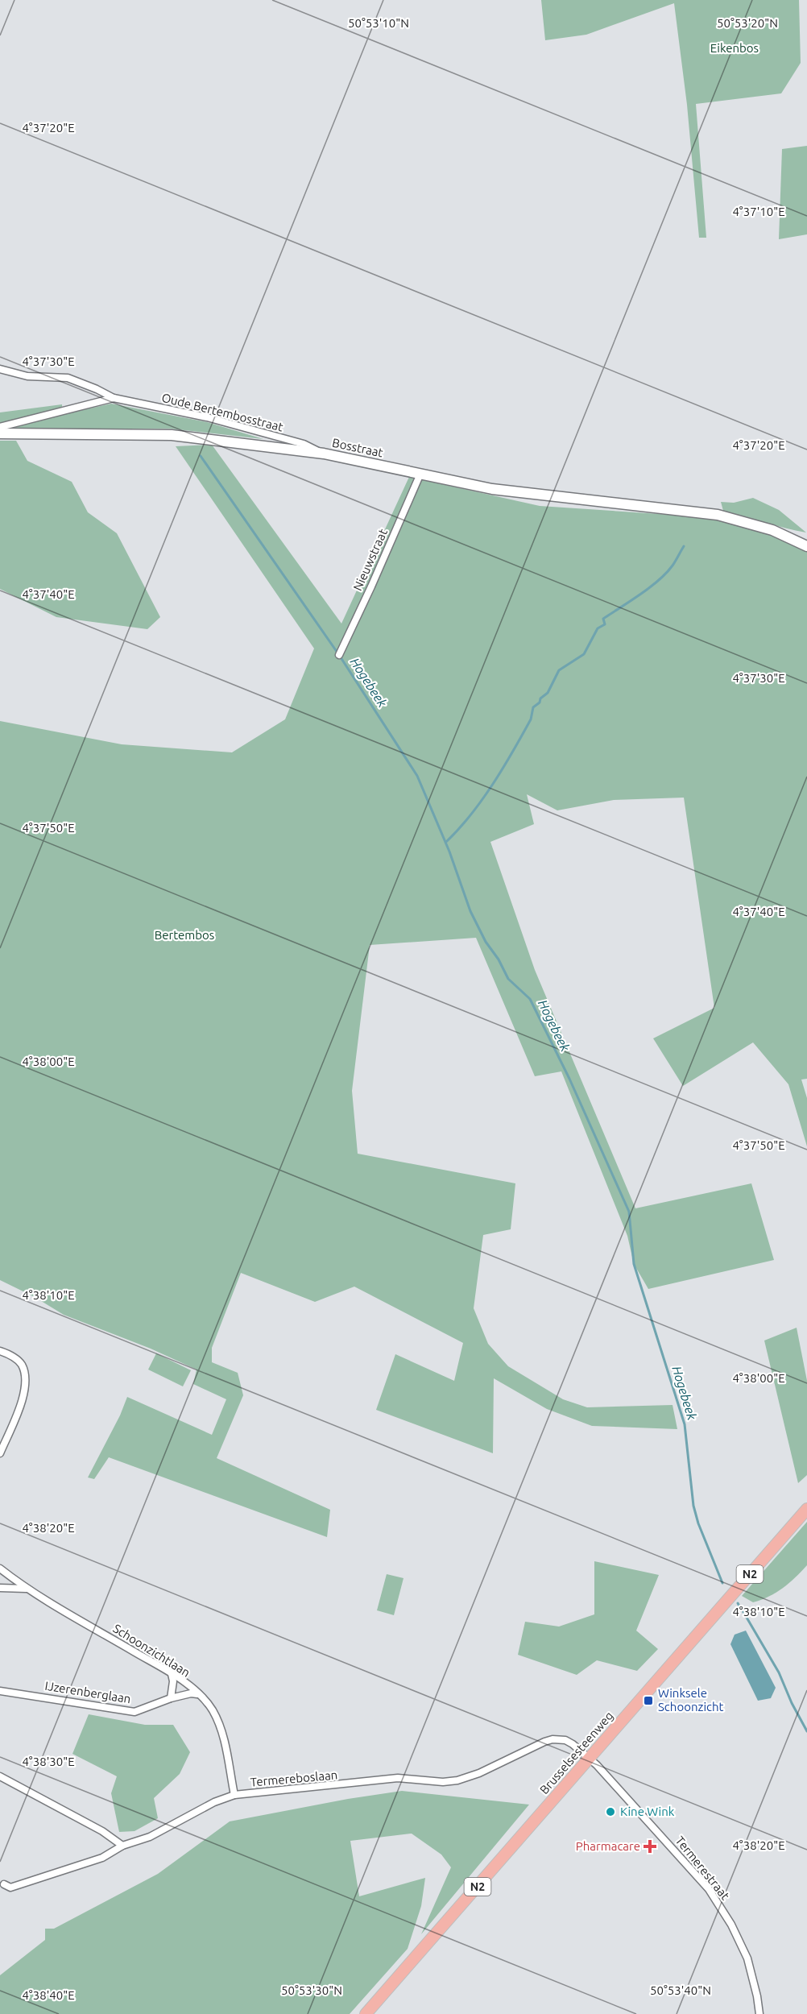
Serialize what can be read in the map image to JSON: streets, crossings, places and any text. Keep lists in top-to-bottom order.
{
  "streets": {
    "main road": ["N2", "Brusselsesteenweg"],
    "street": [
      "Oude Bertembosstraat",
      "Bosstraat",
      "Nieuwstraat",
      "Schoonzichtlaan",
      "IJzerenberglaan",
      "Termereboslaan",
      "Termerestraat"
    ]
  },
  "crossings": [
    ["Oude Bertembosstraat", "Bosstraat"],
    ["Bosstraat", "Nieuwstraat"],
    ["Schoonzichtlaan", "IJzerenberglaan"],
    ["Schoonzichtlaan", "Termereboslaan"],
    ["Brusselsesteenweg", "Termereboslaan"],
    ["Brusselsesteenweg", "Termerestraat"],
    ["Termereboslaan", "Termerestraat"]
  ],
  "water": ["Hogebeek"],
  "parks": ["Eikenbos", "Bertembos"],
  "places": {
    "transit": ["Winksele Schoonzicht"],
    "other": ["Kine Wink"],
    "health": ["Pharmacare"]
  },
  "coordinates": [
    "50°53'10\"N",
    "50°53'20\"N",
    "4°37'20\"E",
    "4°37'10\"E",
    "4°37'30\"E",
    "4°37'40\"E",
    "4°37'50\"E",
    "4°38'00\"E",
    "4°38'10\"E",
    "4°38'20\"E",
    "4°38'30\"E",
    "50°53'30\"N",
    "50°53'40\"N",
    "4°38'40\"E"
  ]
}
